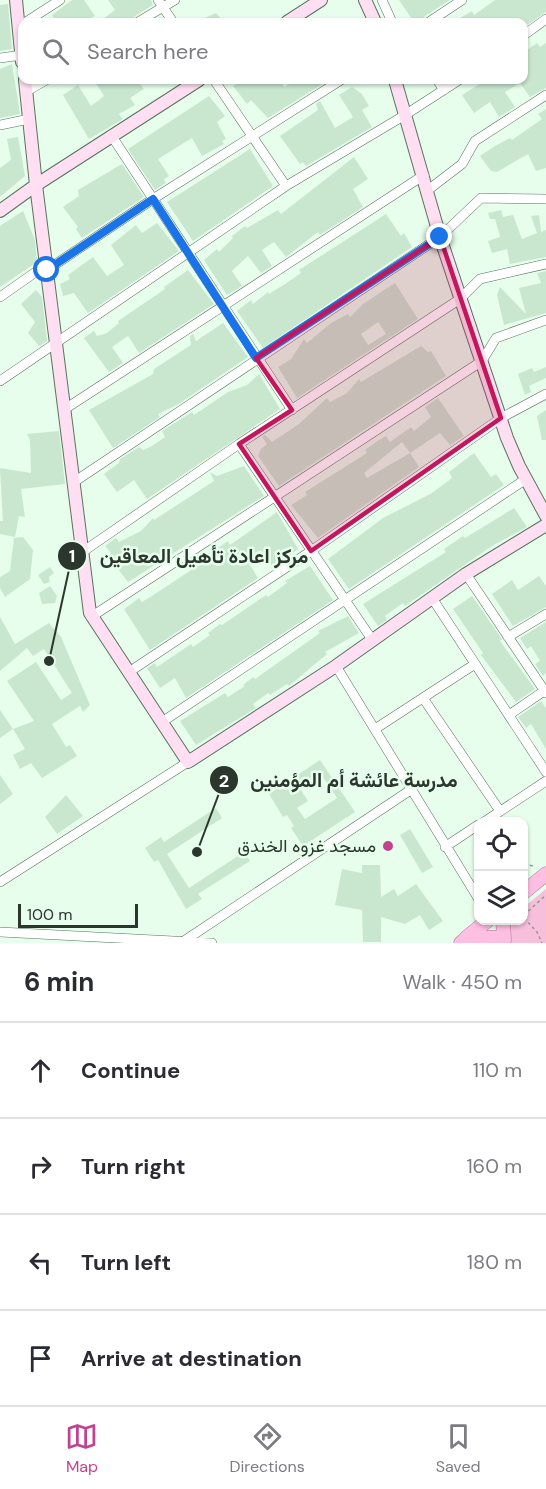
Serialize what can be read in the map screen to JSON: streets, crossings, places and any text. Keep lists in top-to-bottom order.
{
  "places": ["مركز اعادة تأهيل المعاقين", "مسجد غزوه الخندق", "مدرسة عائشة أم المؤمنين"],
  "scale_bar": "100 m",
  "page": {
    "search": "Search here",
    "scale": "100 m",
    "heading": ["6 min", "Walk · 450 m"],
    "list": [
      ["Continue", "110 m"],
      ["Turn right", "160 m"],
      ["Turn left", "180 m"],
      "Arrive at destination"
    ],
    "nav": ["Map", "Directions", "Saved"]
  }
}
